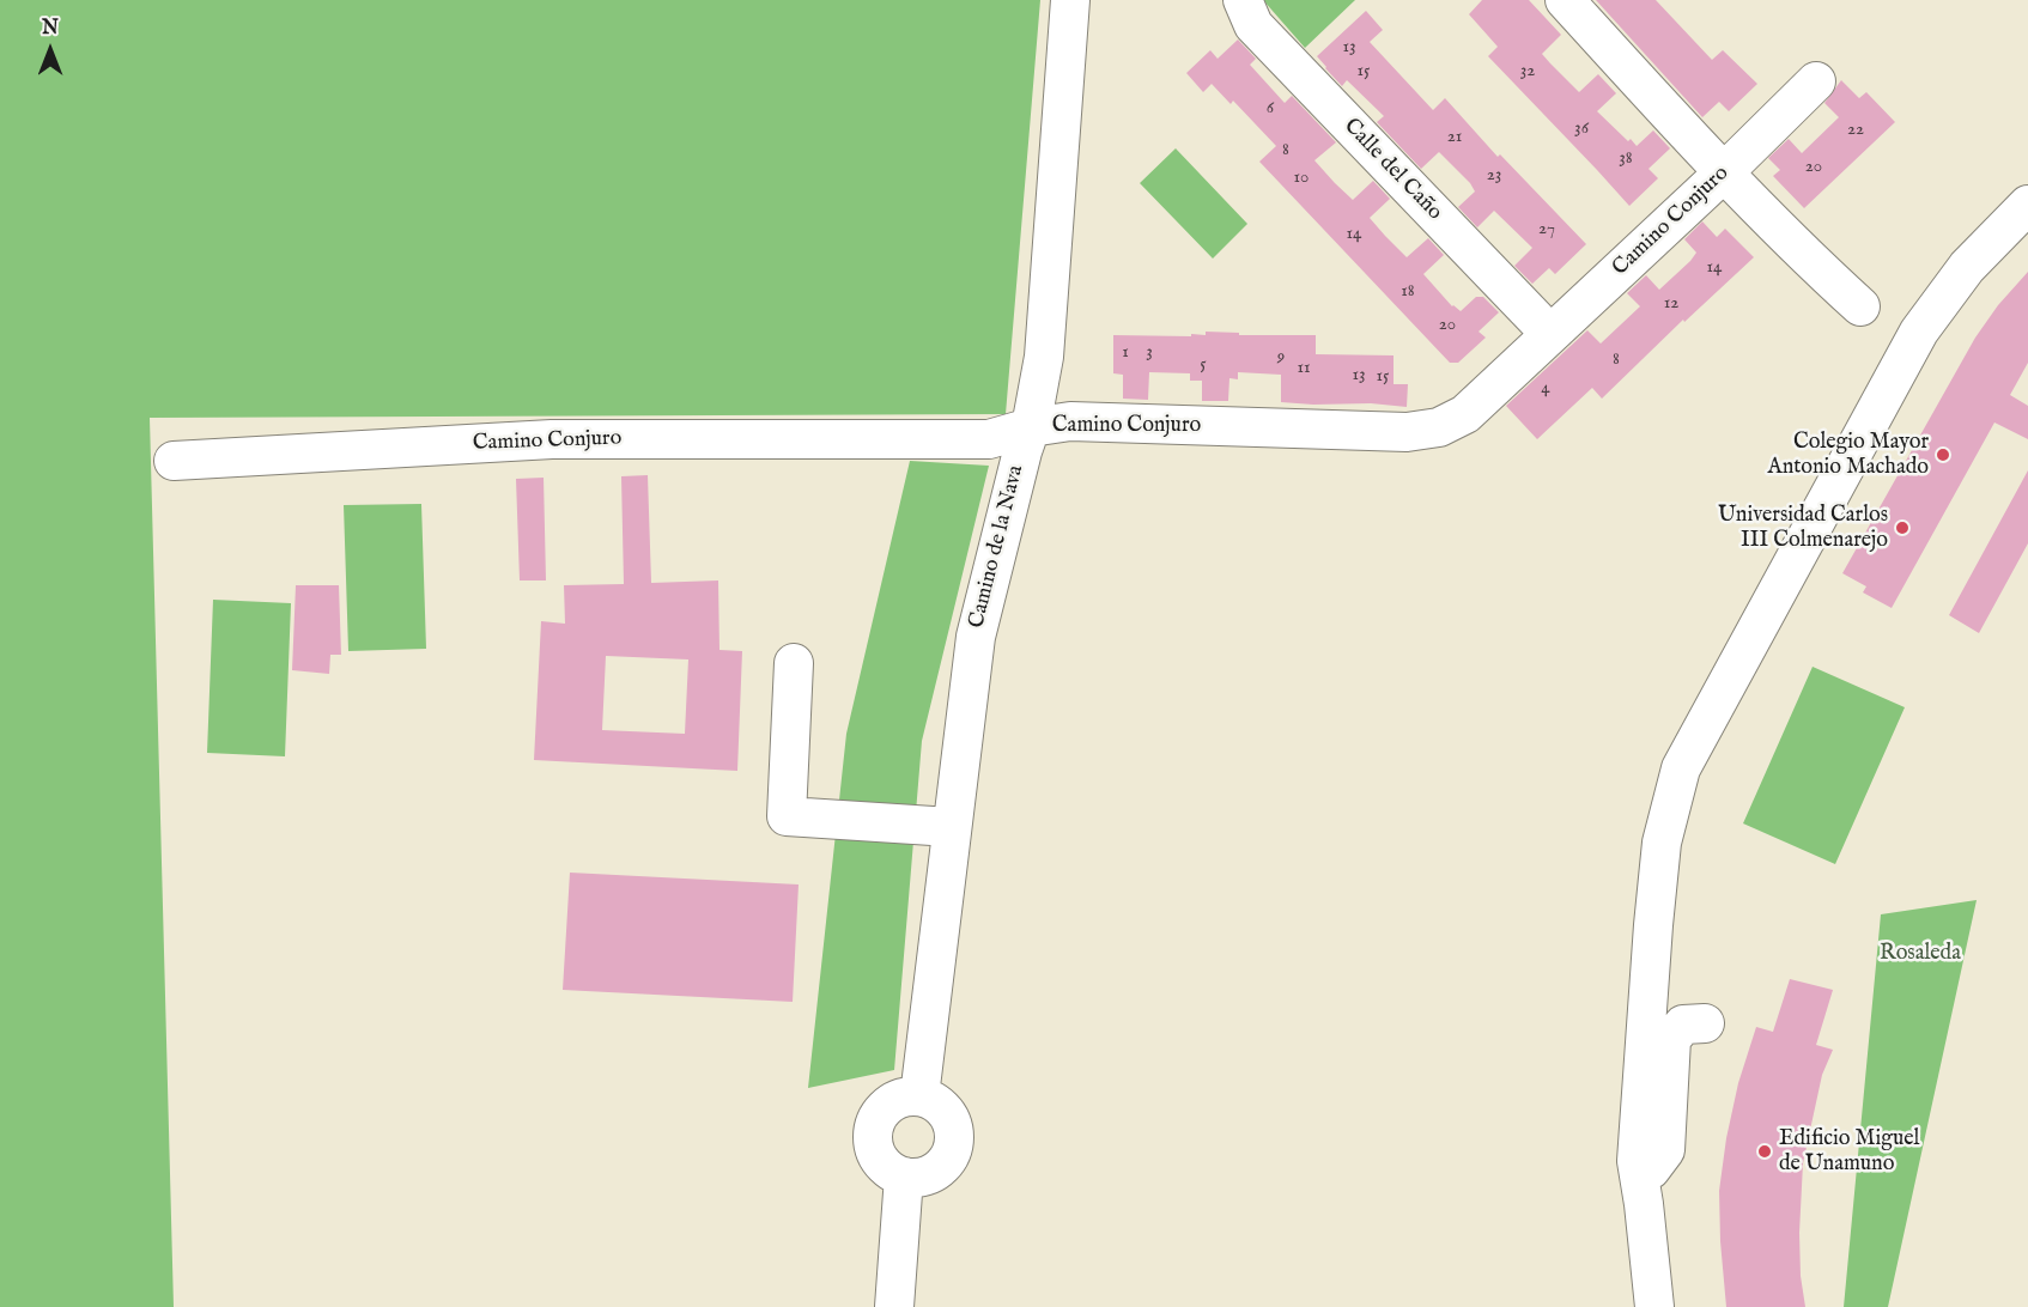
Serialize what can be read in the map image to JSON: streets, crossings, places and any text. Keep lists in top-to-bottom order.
{
  "streets": {
    "street": ["Calle del Caño", "Camino Conjuro", "Camino de la Nava"]
  },
  "crossings": [
    ["Calle del Caño", "Camino Conjuro"],
    ["Camino Conjuro", "Camino de la Nava"]
  ],
  "parks": ["Rosaleda"],
  "places": ["Colegio Mayor Antonio Machado", "Universidad Carlos III Colmenarejo", "Edificio Miguel de Unamuno"],
  "house_numbers": [
    "13",
    "15",
    "32",
    "6",
    "36",
    "22",
    "21",
    "8",
    "38",
    "20",
    "23",
    "10",
    "27",
    "14",
    "14",
    "18",
    "12",
    "20",
    "1",
    "3",
    "9",
    "8",
    "5",
    "11",
    "13",
    "15",
    "4"
  ],
  "north": "top"
}
